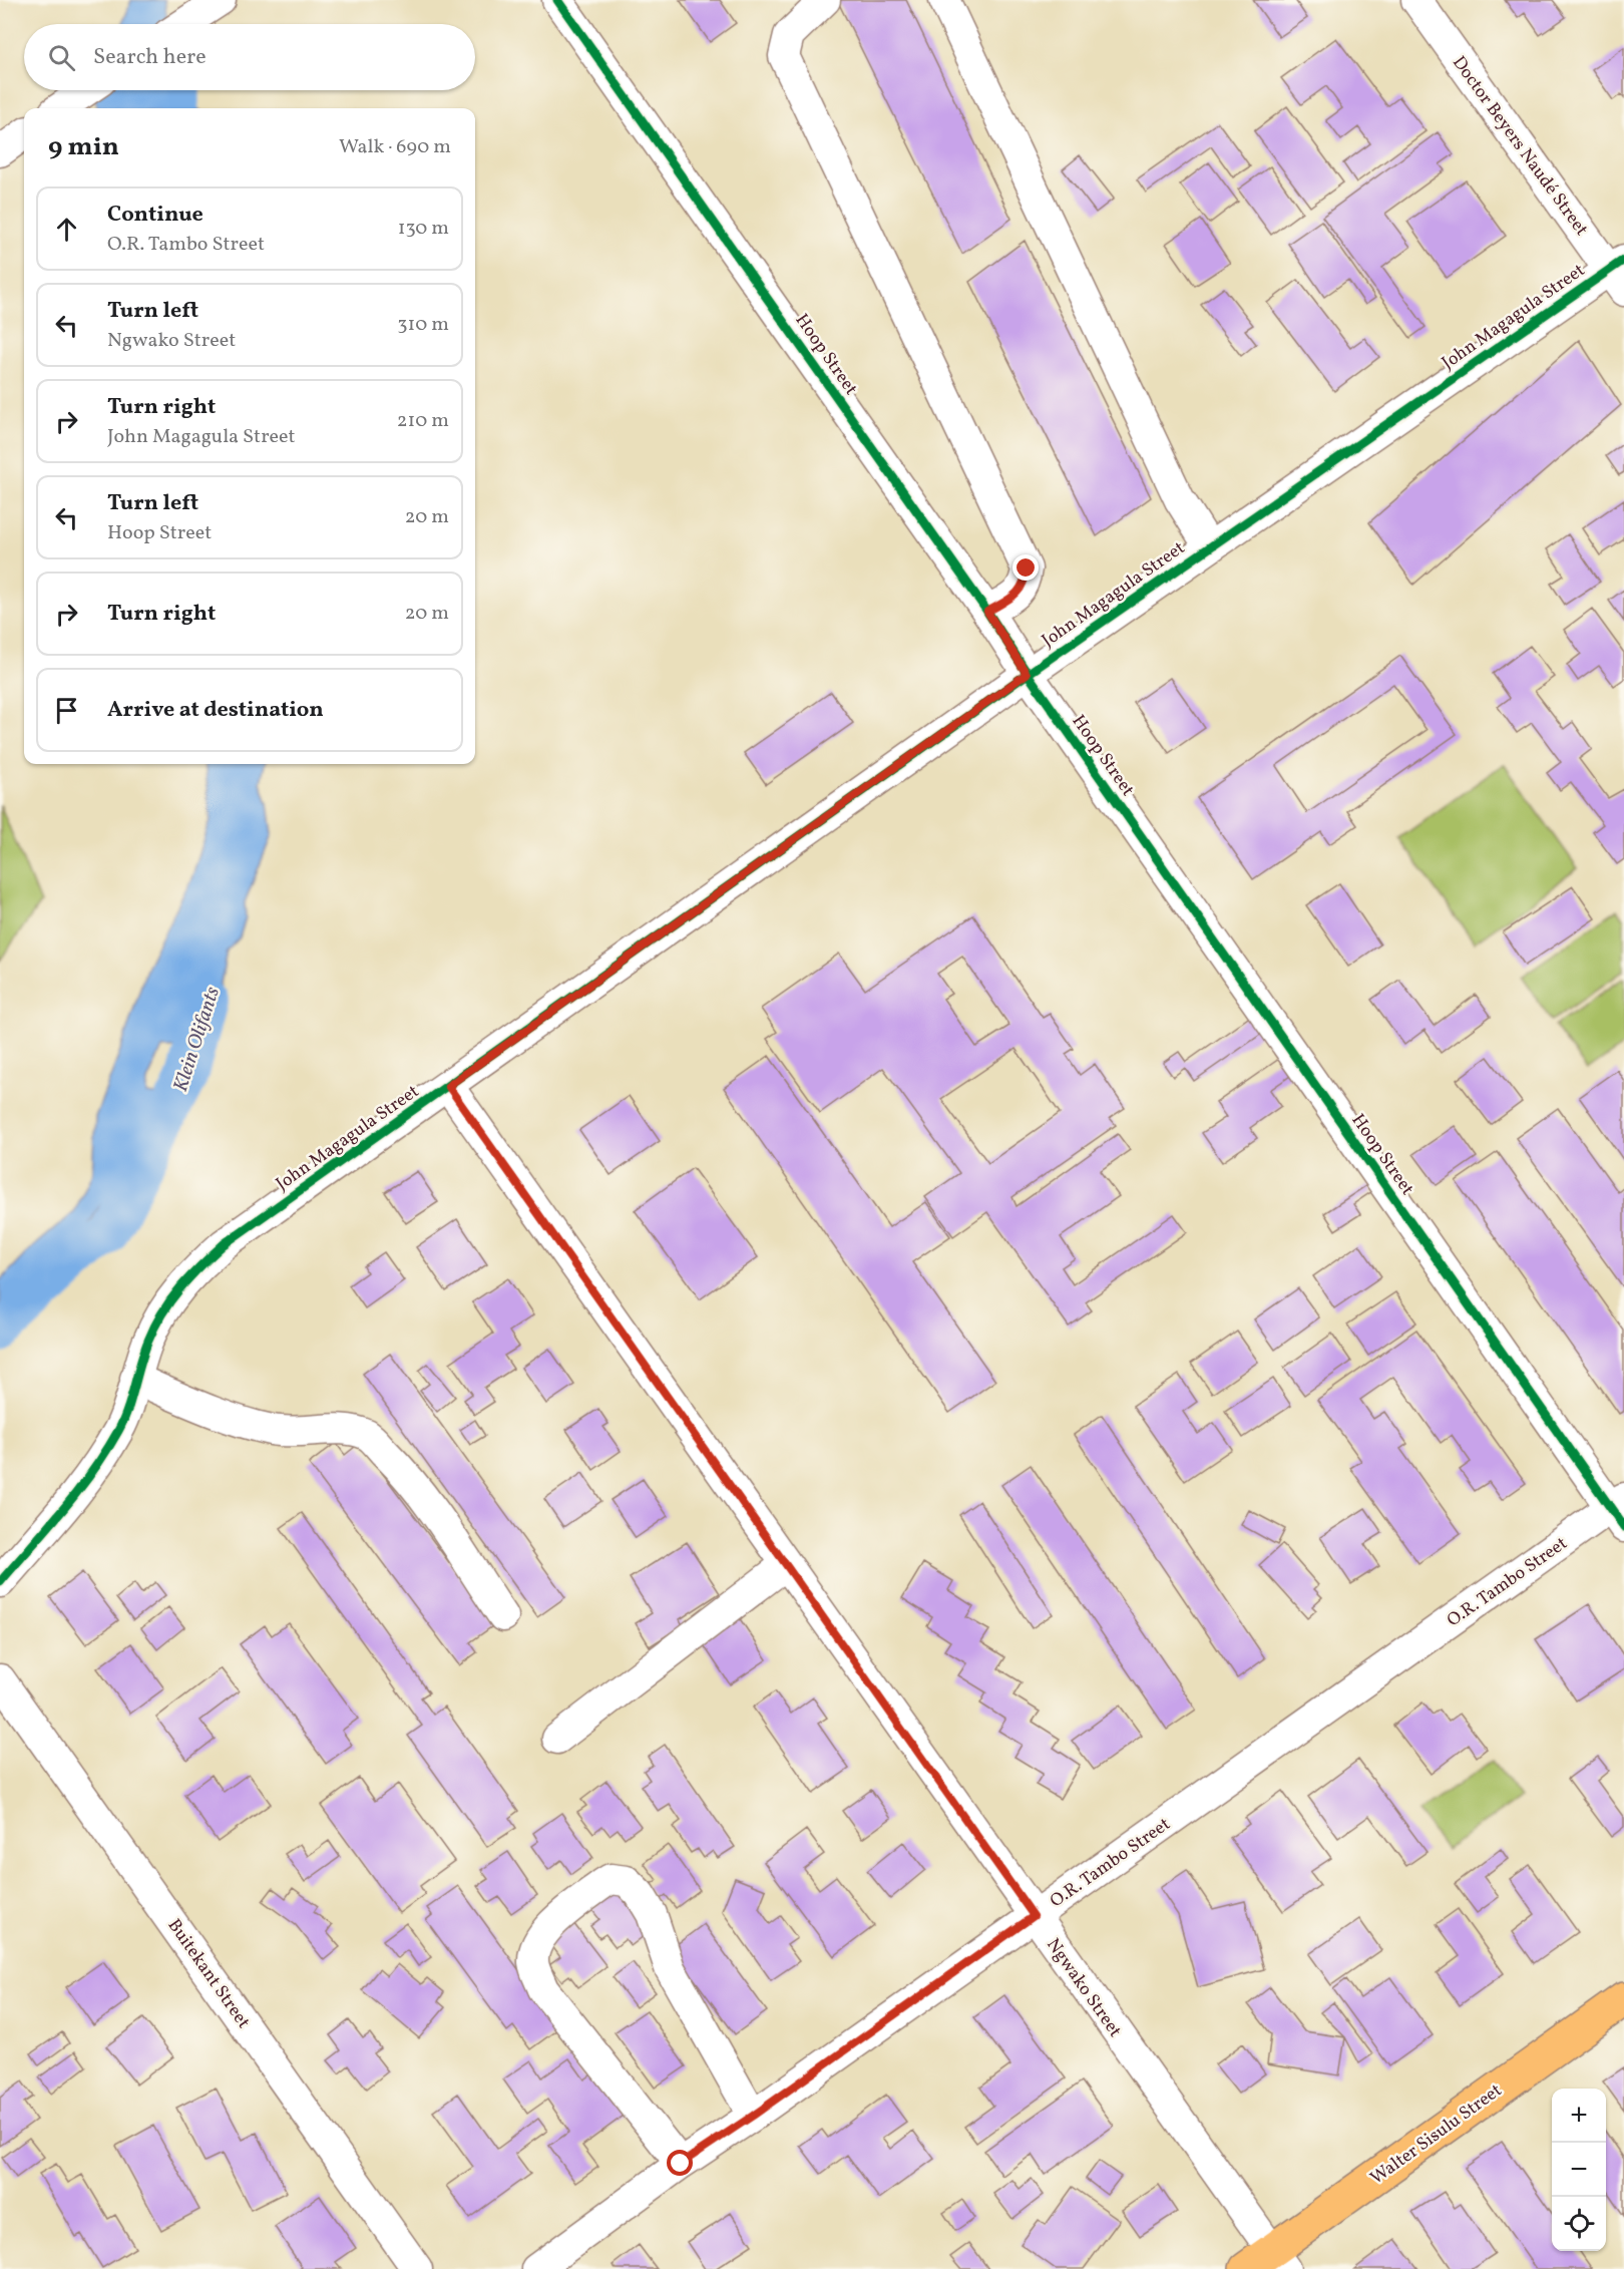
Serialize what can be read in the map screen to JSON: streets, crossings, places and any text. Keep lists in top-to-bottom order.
{
  "streets": {
    "highway": ["Walter Sisulu Street"],
    "street": [
      "Doctor Beyers Naudé Street",
      "John Magagula Street",
      "Hoop Street",
      "O.R. Tambo Street",
      "Buitekant Street",
      "Ngwako Street"
    ]
  },
  "crossings": [
    ["Doctor Beyers Naudé Street", "John Magagula Street"],
    ["John Magagula Street", "Hoop Street"],
    ["John Magagula Street", "Ngwako Street"],
    ["Hoop Street", "O.R. Tambo Street"],
    ["O.R. Tambo Street", "Ngwako Street"],
    ["Ngwako Street", "Walter Sisulu Street"]
  ],
  "water": ["Klein Olifants"],
  "page": {
    "search": "Search here",
    "heading": ["9 min", "Walk · 690 m"],
    "list": [
      ["Continue", "O.R. Tambo Street", "130 m"],
      ["Turn left", "Ngwako Street", "310 m"],
      ["Turn right", "John Magagula Street", "210 m"],
      ["Turn left", "Hoop Street", "20 m"],
      ["Turn right", "20 m"],
      "Arrive at destination"
    ],
    "map_buttons": ["+", "−"]
  }
}
